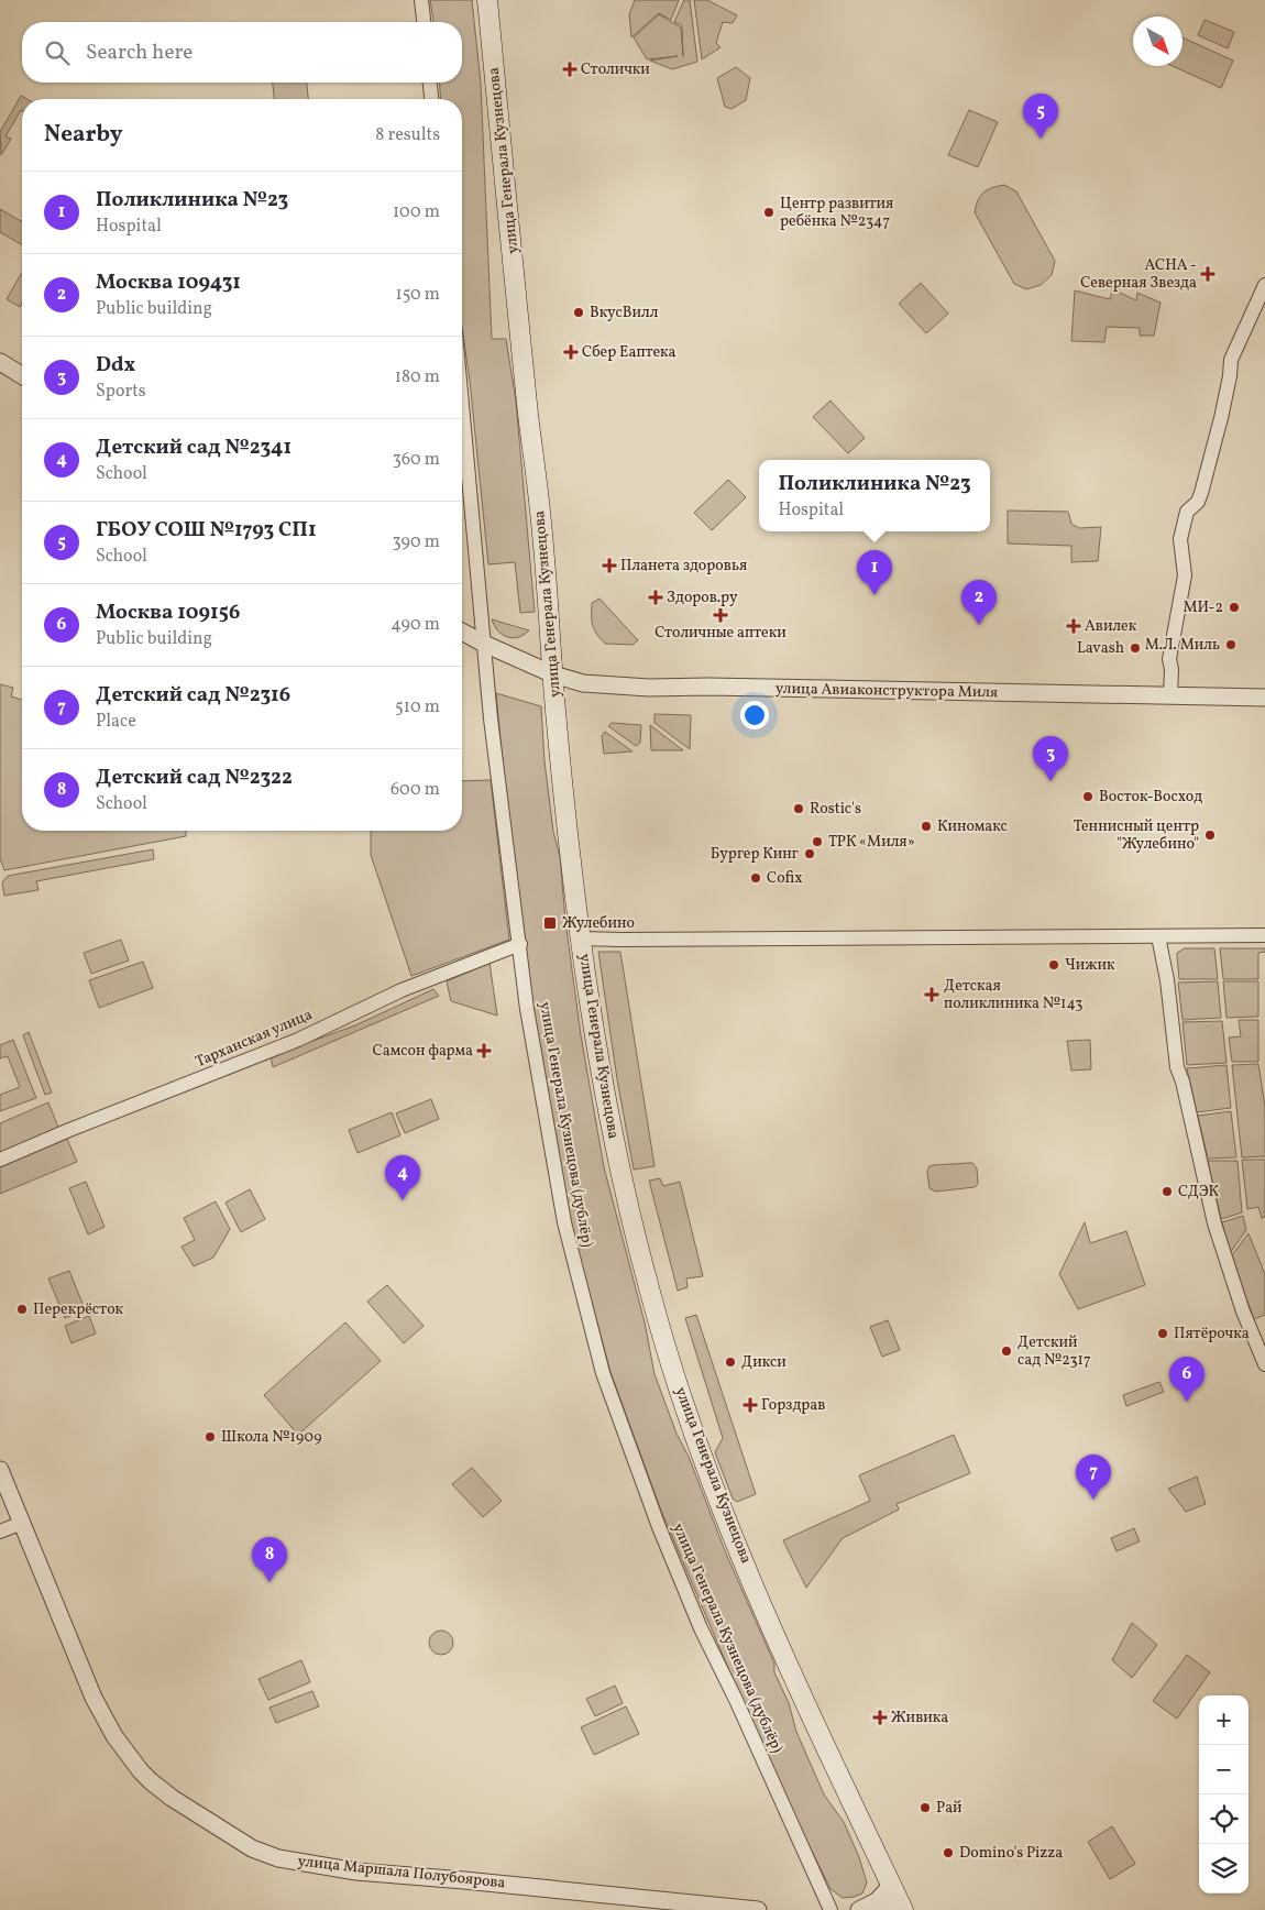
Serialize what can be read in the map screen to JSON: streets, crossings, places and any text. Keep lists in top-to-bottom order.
{
  "streets": {
    "main road": ["улица Генерала Кузнецова"],
    "street": [
      "улица Авиаконструктора Миля",
      "Тарханская улица",
      "улица Генерала Кузнецова (дублёр)",
      "улица Маршала Полубоярова"
    ]
  },
  "crossings": [
    ["улица Генерала Кузнецова", "улица Авиаконструктора Миля"],
    ["улица Авиаконструктора Миля", "улица Генерала Кузнецова (дублёр)"],
    ["Тарханская улица", "улица Генерала Кузнецова (дублёр)"]
  ],
  "places": {
    "health": [
      "Столички",
      "АСНА - Северная Звезда",
      "Сбер Еаптека",
      "Планета здоровья",
      "Здоров.ру",
      "Столичные аптеки",
      "Авилек",
      "Детская поликлиника №143",
      "Самсон фарма",
      "Горздрав",
      "Живика"
    ],
    "other": [
      "Центр развития ребёнка №2347",
      "ВкусВилл",
      "МИ-2",
      "М.Л. Миль",
      "Lavash",
      "Восток-Восход",
      "Rostic's",
      "Киномакс",
      "Теннисный центр \"Жулебино\"",
      "ТРК «Миля»",
      "Бургер Кинг",
      "Cofix",
      "Чижик",
      "СДЭК",
      "Перекрёсток",
      "Пятёрочка",
      "Детский сад №2317",
      "Дикси",
      "Школа №1909",
      "Рай",
      "Domino's Pizza"
    ],
    "transit": ["Жулебино"]
  },
  "north": "bottom right",
  "page": {
    "search": "Search here",
    "pins": [
      "5",
      "1",
      "2",
      "3",
      "4",
      "6",
      "7",
      "8"
    ],
    "heading": ["Nearby", "8 results"],
    "list": [
      {
        "mark": "1",
        "name": "Поликлиника №23",
        "note": "Hospital",
        "value": "100 m"
      },
      {
        "mark": "2",
        "name": "Москва 109431",
        "note": "Public building",
        "value": "150 m"
      },
      {
        "mark": "3",
        "name": "Ddx",
        "note": "Sports",
        "value": "180 m"
      },
      {
        "mark": "4",
        "name": "Детский сад №2341",
        "note": "School",
        "value": "360 m"
      },
      {
        "mark": "5",
        "name": "ГБОУ СОШ №1793 СП1",
        "note": "School",
        "value": "390 m"
      },
      {
        "mark": "6",
        "name": "Москва 109156",
        "note": "Public building",
        "value": "490 m"
      },
      {
        "mark": "7",
        "name": "Детский сад №2316",
        "note": "Place",
        "value": "510 m"
      },
      {
        "mark": "8",
        "name": "Детский сад №2322",
        "note": "School",
        "value": "600 m"
      }
    ],
    "popup": ["Поликлиника №23", "Hospital"],
    "map_buttons": ["+", "−"]
  }
}
